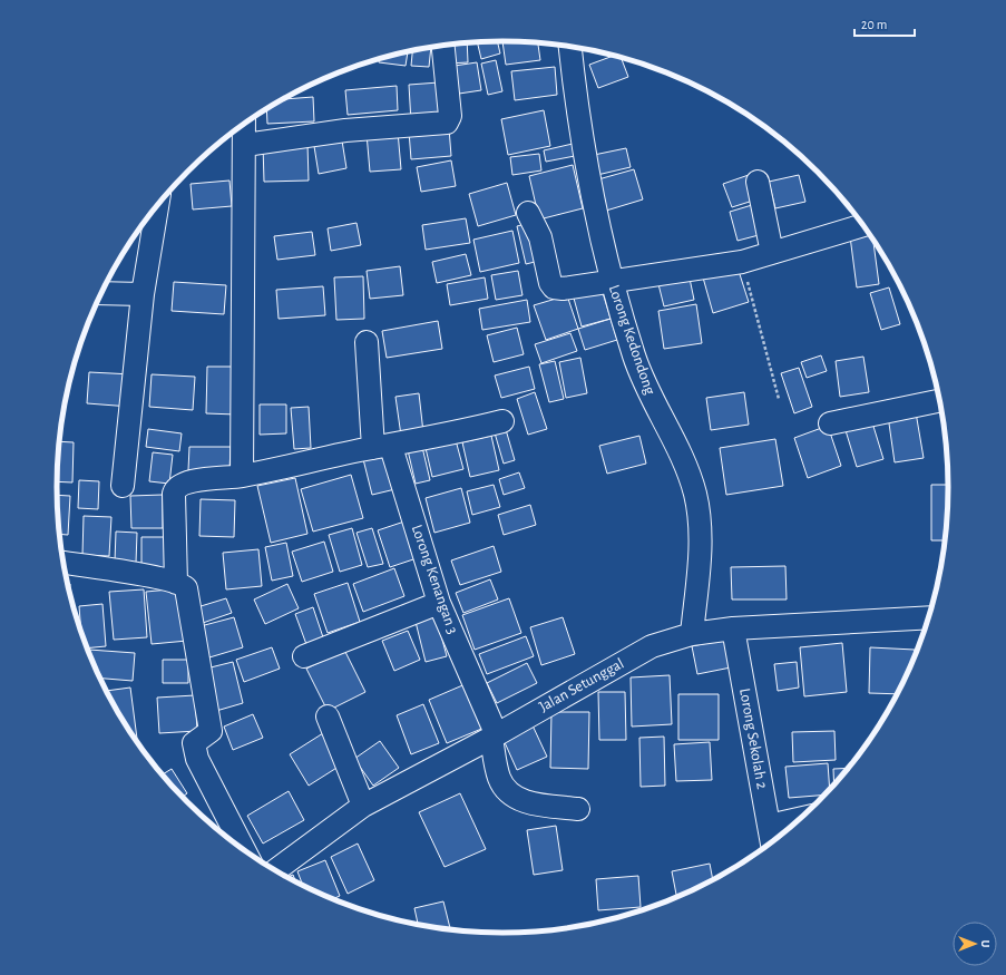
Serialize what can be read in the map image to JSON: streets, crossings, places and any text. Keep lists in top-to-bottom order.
{
  "streets": {
    "street": [
      "Lorong Kedondong",
      "Lorong Kenangan 3",
      "Jalan Setunggal",
      "Lorong Sekolah 2"
    ]
  },
  "crossings": [
    ["Lorong Kedondong", "Jalan Setunggal"],
    ["Lorong Kenangan 3", "Jalan Setunggal"],
    ["Jalan Setunggal", "Lorong Sekolah 2"]
  ],
  "scale_bar": "20 m",
  "north": "right"
}
